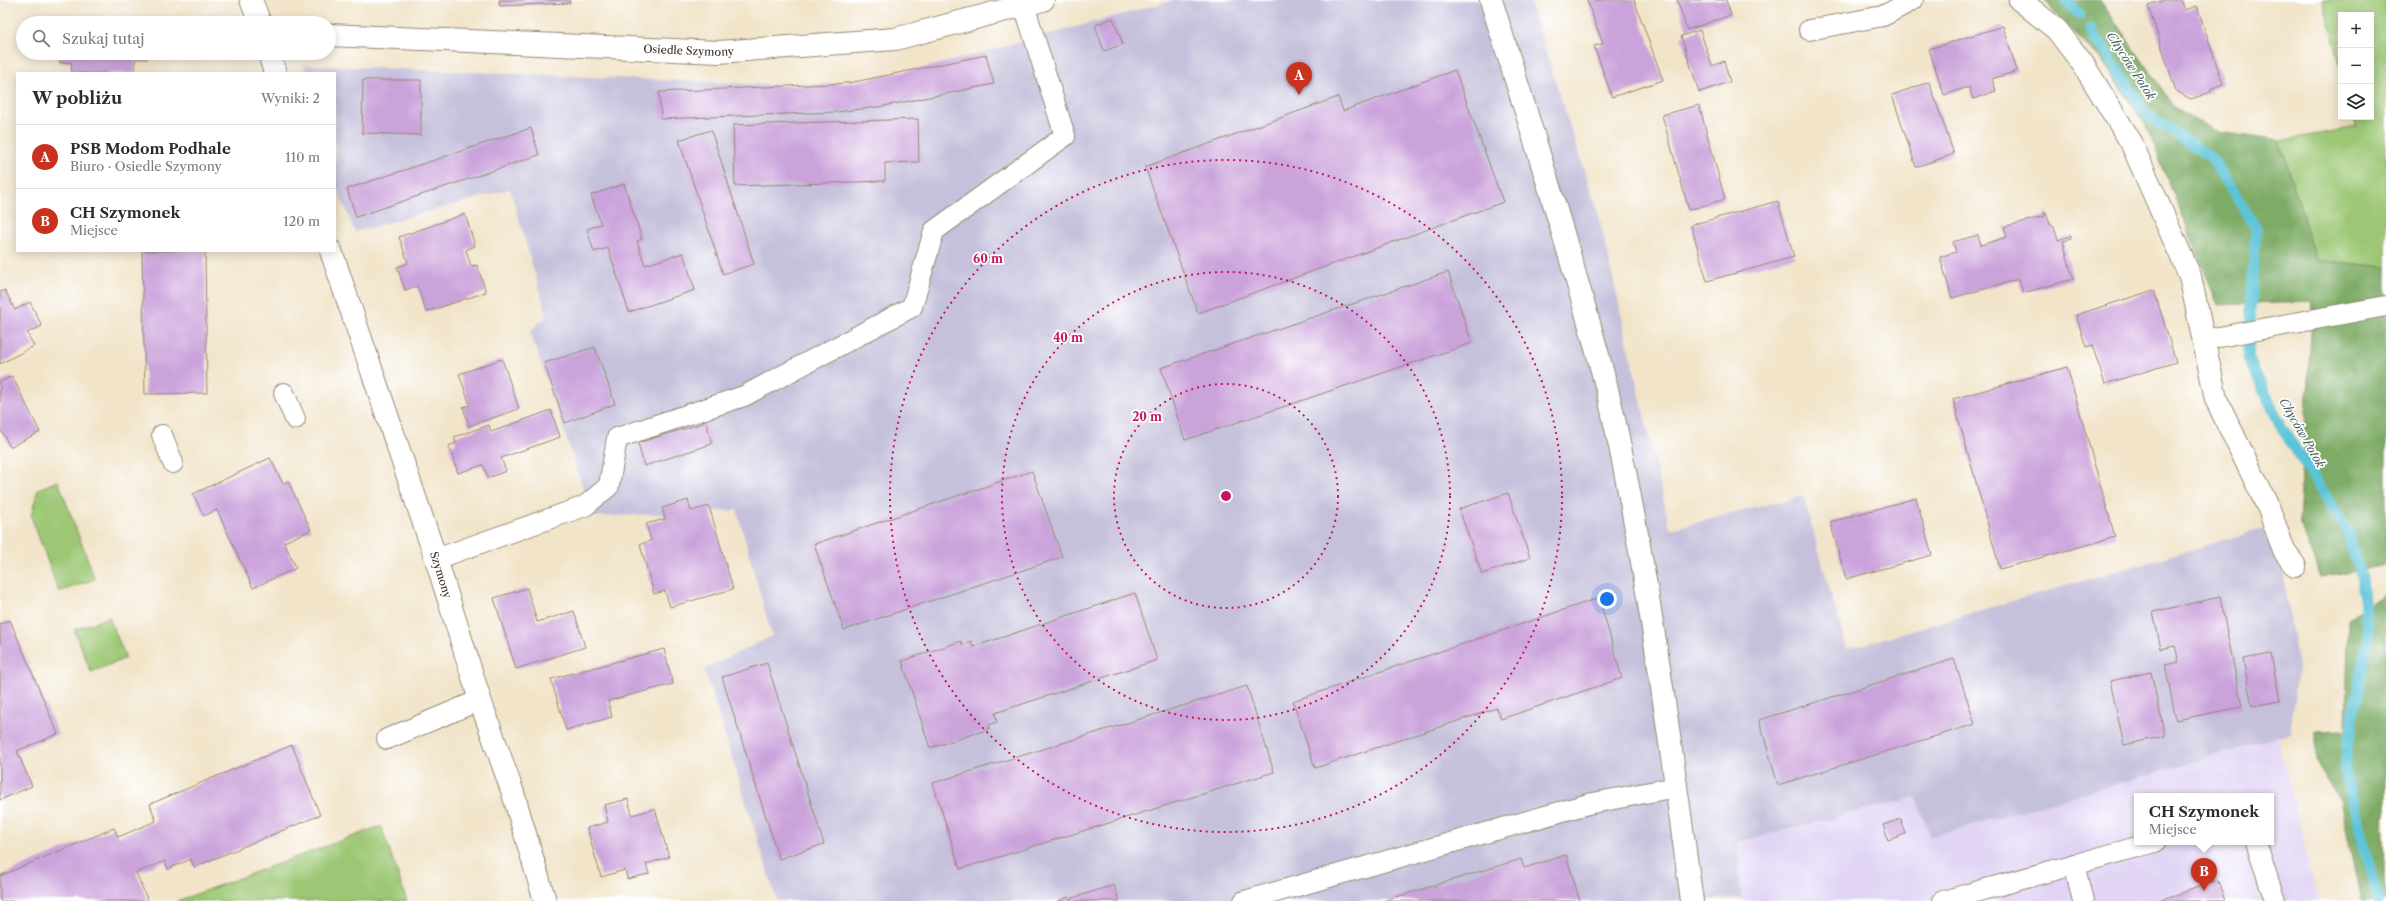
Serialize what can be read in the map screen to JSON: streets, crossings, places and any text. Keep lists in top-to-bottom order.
{
  "streets": {
    "street": ["Osiedle Szymony", "Szymony"]
  },
  "water": ["Chyców Potok"],
  "page": {
    "map_buttons": ["+", "−"],
    "search": "Szukaj tutaj",
    "pins": ["A", "B"],
    "heading": ["W pobliżu", "Wyniki: 2"],
    "list": [
      {
        "mark": "A",
        "name": "PSB Modom Podhale",
        "note": "Biuro · Osiedle Szymony",
        "value": "110 m"
      },
      {
        "mark": "B",
        "name": "CH Szymonek",
        "note": "Miejsce",
        "value": "120 m"
      }
    ],
    "popup": ["CH Szymonek", "Miejsce"]
  },
  "rings": ["60 m", "40 m", "20 m"]
}
